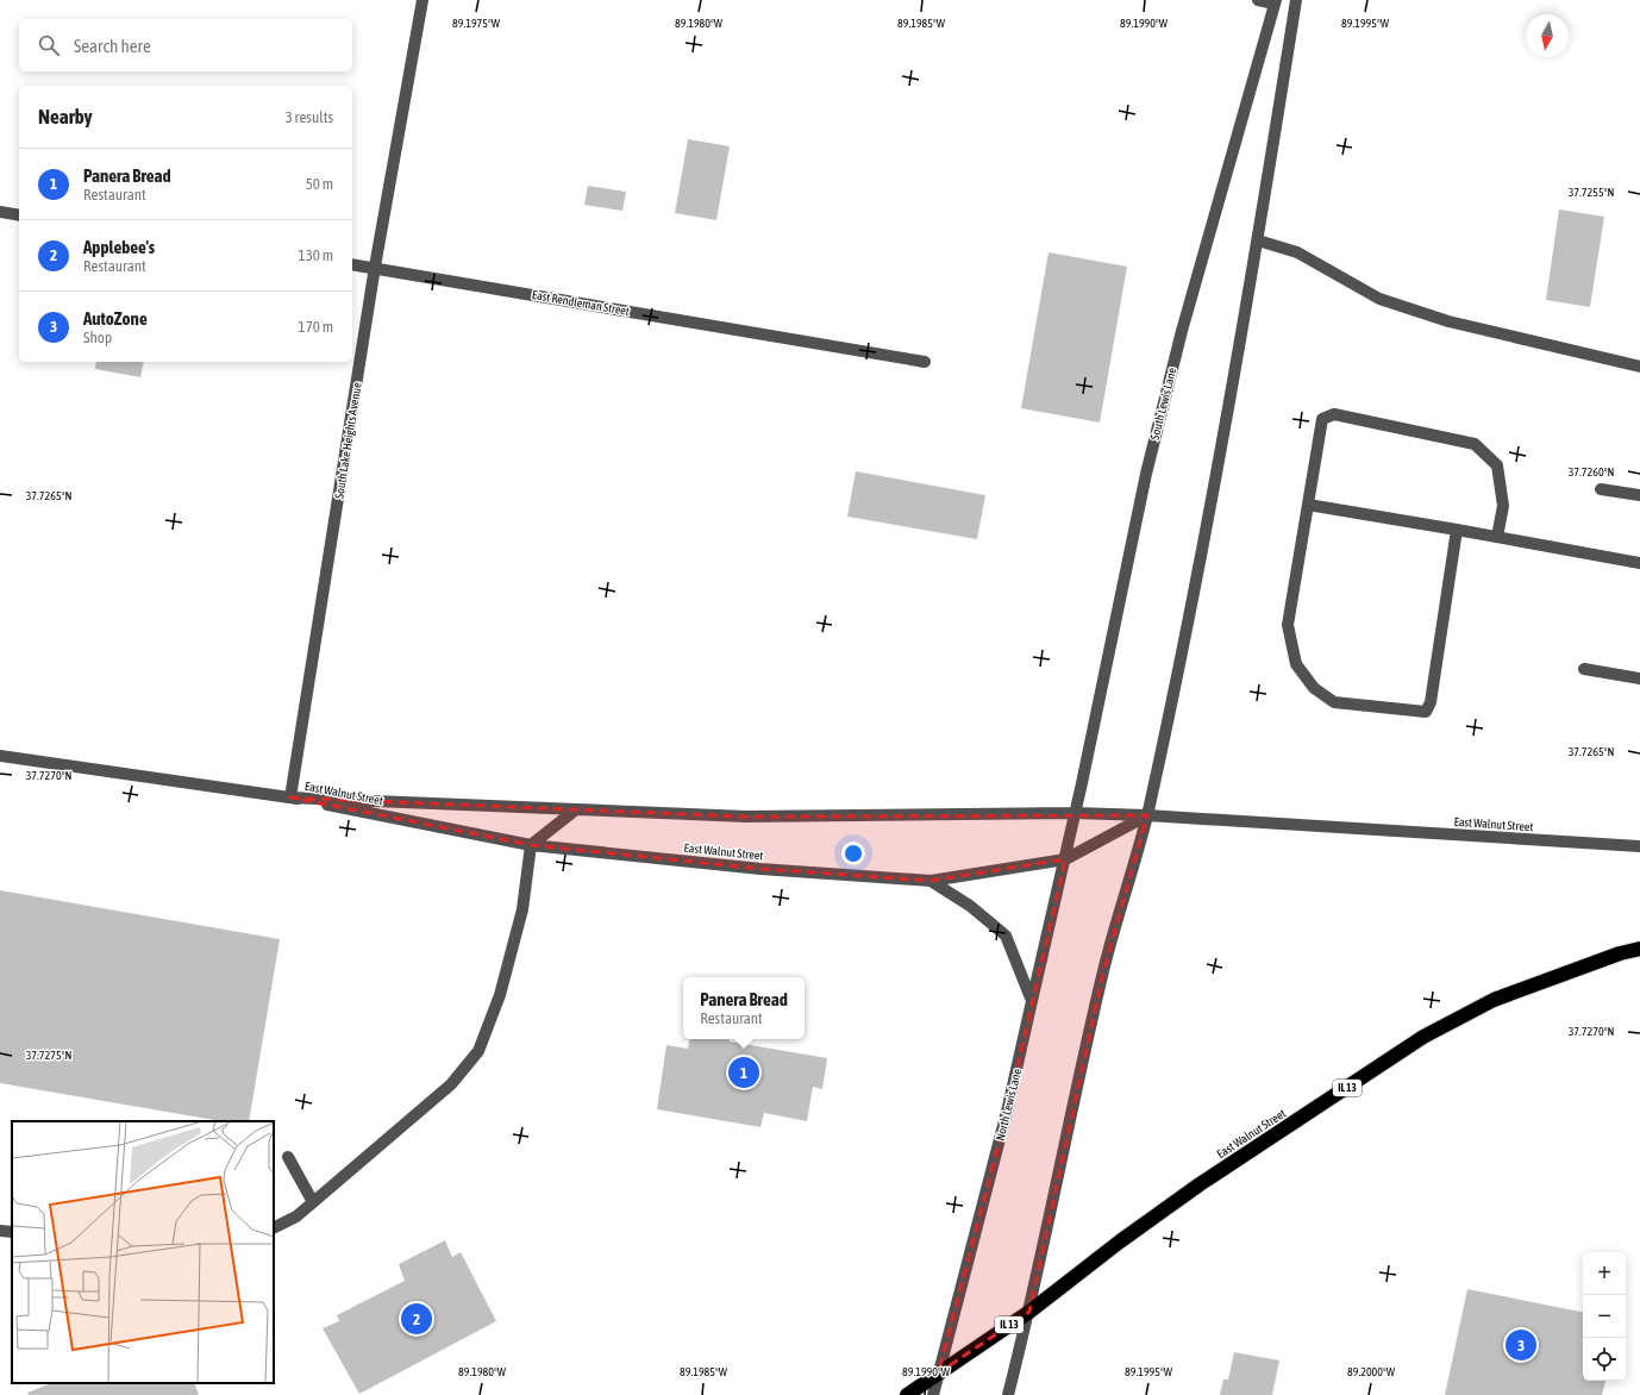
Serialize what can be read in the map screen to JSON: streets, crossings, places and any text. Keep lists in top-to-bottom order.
{
  "streets": {
    "highway": ["East Walnut Street", "IL 13"],
    "street": [
      "East Rendleman Street",
      "South Lewis Lane",
      "South Lake Heights Avenue",
      "North Lewis Lane"
    ]
  },
  "crossings": [
    ["East Rendleman Street", "South Lake Heights Avenue"],
    ["South Lewis Lane", "East Walnut Street"],
    ["South Lewis Lane", "North Lewis Lane"],
    ["South Lake Heights Avenue", "East Walnut Street"],
    ["East Walnut Street", "North Lewis Lane"]
  ],
  "north": "bottom",
  "page": {
    "search": "Search here",
    "heading": ["Nearby", "3 results"],
    "list": [
      {
        "mark": "1",
        "name": "Panera Bread",
        "note": "Restaurant",
        "value": "50 m"
      },
      {
        "mark": "2",
        "name": "Applebee's",
        "note": "Restaurant",
        "value": "130 m"
      },
      {
        "mark": "3",
        "name": "AutoZone",
        "note": "Shop",
        "value": "170 m"
      }
    ],
    "popup": ["Panera Bread", "Restaurant"],
    "pins": ["1", "2", "3"],
    "map_buttons": ["+", "−"]
  },
  "coordinates": [
    "89.1975°W",
    "89.1980°W",
    "89.1985°W",
    "89.1990°W",
    "89.1995°W",
    "37.7255°N",
    "37.7260°N",
    "37.7265°N",
    "37.7270°N",
    "37.7275°N",
    "89.2000°W"
  ]
}
